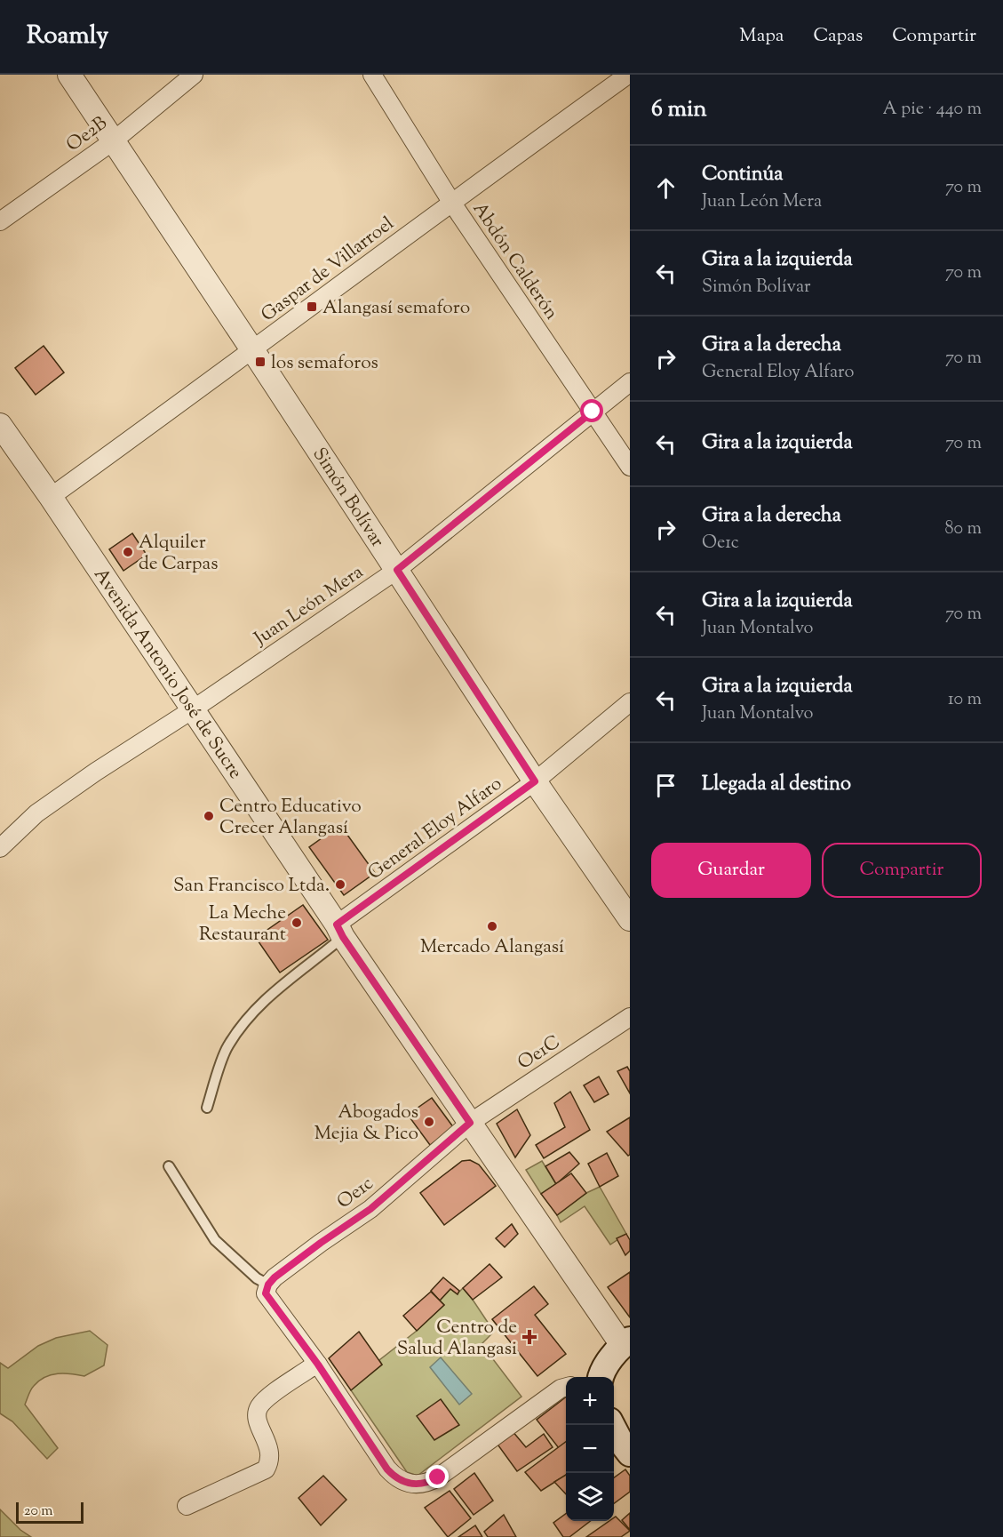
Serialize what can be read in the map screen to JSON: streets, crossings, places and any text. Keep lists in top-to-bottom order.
{
  "streets": {
    "street": [
      "Oe2B",
      "Abdón Calderón",
      "Gaspar de Villarroel",
      "Simón Bolívar",
      "Juan León Mera",
      "Avenida Antonio José de Sucre",
      "General Eloy Alfaro",
      "Oe1C",
      "Oe1c"
    ]
  },
  "crossings": [
    ["Oe2B", "Simón Bolívar"],
    ["Abdón Calderón", "Gaspar de Villarroel"],
    ["Abdón Calderón", "Juan León Mera"],
    ["Gaspar de Villarroel", "Simón Bolívar"],
    ["Gaspar de Villarroel", "Avenida Antonio José de Sucre"],
    ["Simón Bolívar", "Juan León Mera"],
    ["Simón Bolívar", "General Eloy Alfaro"],
    ["Juan León Mera", "Avenida Antonio José de Sucre"],
    ["Avenida Antonio José de Sucre", "General Eloy Alfaro"],
    ["Avenida Antonio José de Sucre", "Oe1C"],
    ["Avenida Antonio José de Sucre", "Oe1c"],
    ["Oe1C", "Oe1c"]
  ],
  "places": {
    "transit": ["Alangasí semaforo", "los semaforos"],
    "other": [
      "Alquiler de Carpas",
      "Centro Educativo Crecer Alangasí",
      "San Francisco Ltda.",
      "La Meche Restaurant",
      "Mercado Alangasí",
      "Abogados Mejia & Pico"
    ],
    "health": ["Centro de Salud Alangasi"]
  },
  "scale_bar": "20 m",
  "page": {
    "header": "Roamly",
    "nav": ["Mapa", "Capas", "Compartir"],
    "heading": ["6 min", "A pie · 440 m"],
    "list": [
      ["Continúa", "Juan León Mera", "70 m"],
      ["Gira a la izquierda", "Simón Bolívar", "70 m"],
      ["Gira a la derecha", "General Eloy Alfaro", "70 m"],
      ["Gira a la izquierda", "70 m"],
      ["Gira a la derecha", "Oe1c", "80 m"],
      ["Gira a la izquierda", "Juan Montalvo", "70 m"],
      ["Gira a la izquierda", "Juan Montalvo", "10 m"],
      "Llegada al destino"
    ],
    "buttons": ["Guardar", "Compartir"],
    "map_buttons": ["+", "−"],
    "scale": "20 m"
  }
}
